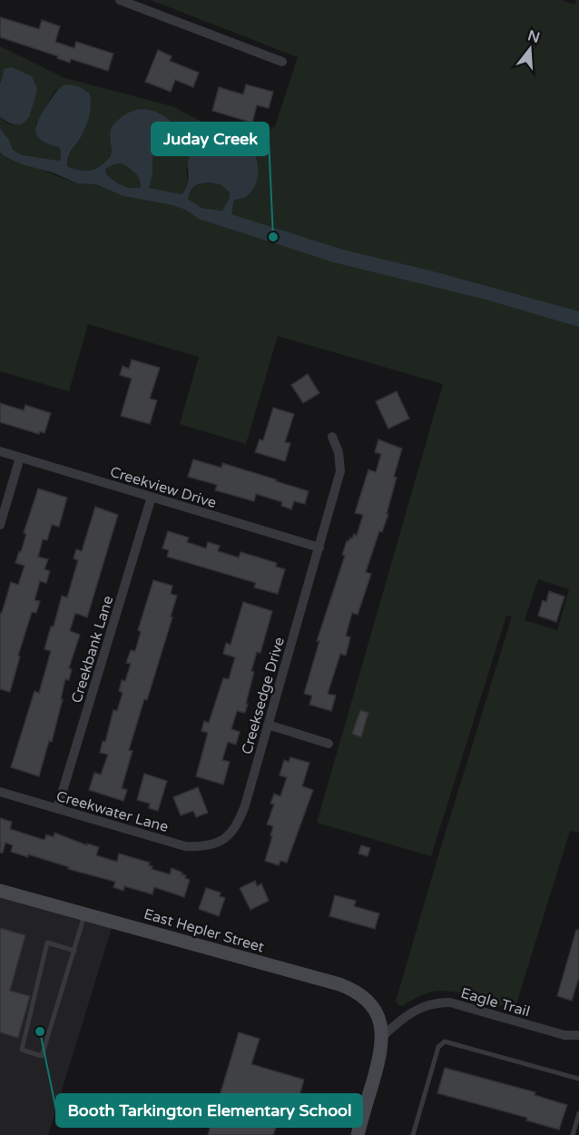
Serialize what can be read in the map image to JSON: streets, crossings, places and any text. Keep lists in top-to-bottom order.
{
  "streets": {
    "street": [
      "Creekview Drive",
      "Creekbank Lane",
      "Creeksedge Drive",
      "Creekwater Lane",
      "East Hepler Street",
      "Eagle Trail"
    ]
  },
  "crossings": [
    ["Creekview Drive", "Creekbank Lane"],
    ["Creekview Drive", "Creeksedge Drive"],
    ["Creekbank Lane", "Creekwater Lane"],
    ["Creeksedge Drive", "Creekwater Lane"],
    ["East Hepler Street", "Eagle Trail"]
  ],
  "places": ["Juday Creek", "Booth Tarkington Elementary School"],
  "north": "top"
}
